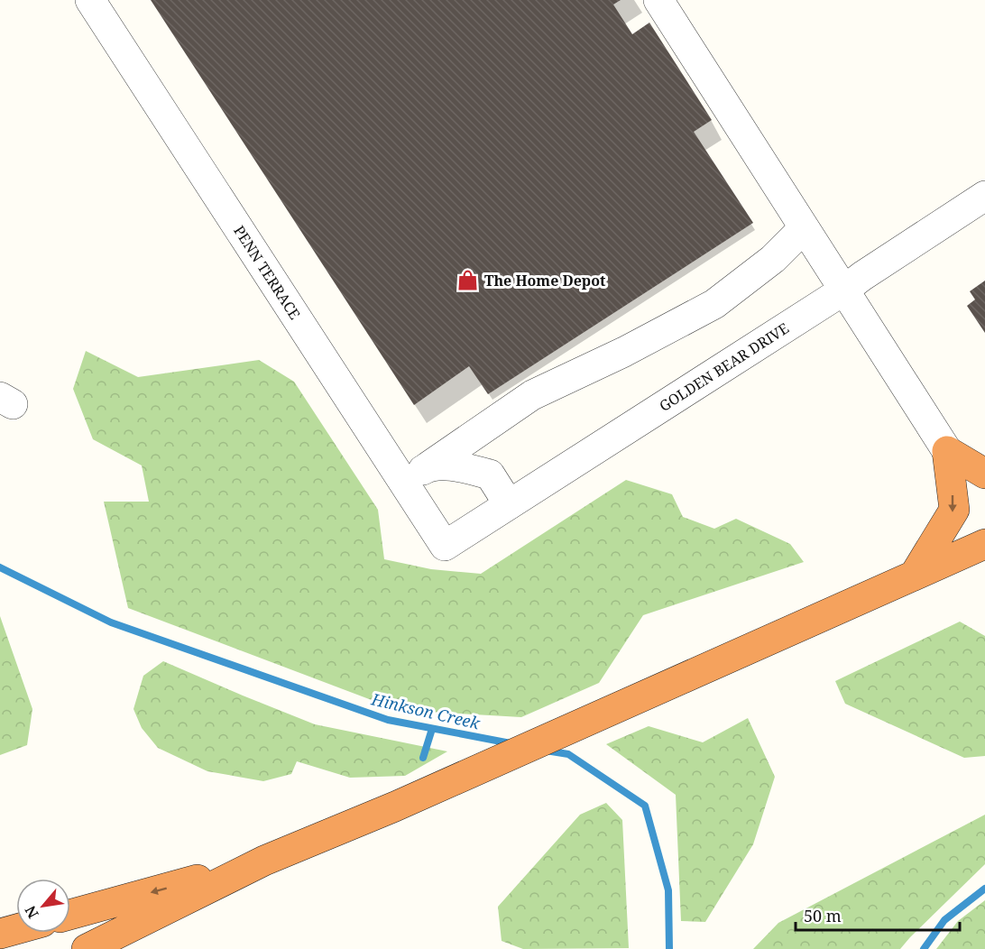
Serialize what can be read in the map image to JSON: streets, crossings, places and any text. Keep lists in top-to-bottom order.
{
  "streets": {
    "street": ["PENN TERRACE", "GOLDEN BEAR DRIVE"]
  },
  "crossings": [
    ["PENN TERRACE", "GOLDEN BEAR DRIVE"]
  ],
  "water": ["Hinkson Creek"],
  "places": {
    "shop": ["The Home Depot"]
  },
  "scale_bar": "50 m",
  "north": "bottom left"
}
